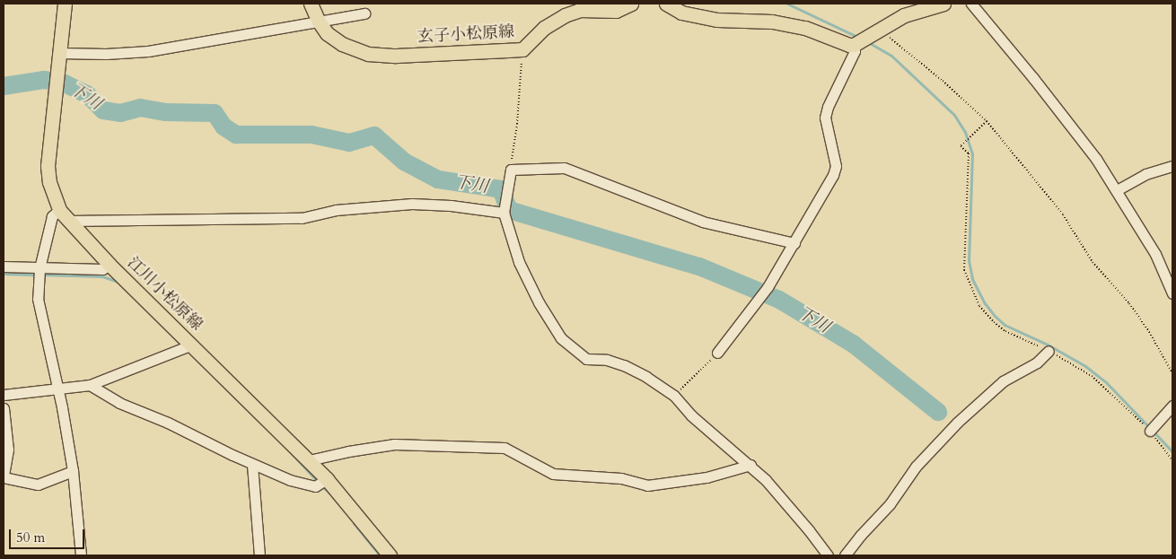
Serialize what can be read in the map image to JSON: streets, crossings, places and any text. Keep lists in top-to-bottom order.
{
  "streets": {
    "main road": ["玄子小松原線", "江川小松原線"]
  },
  "water": ["下川"],
  "scale_bar": "50 m"
}
